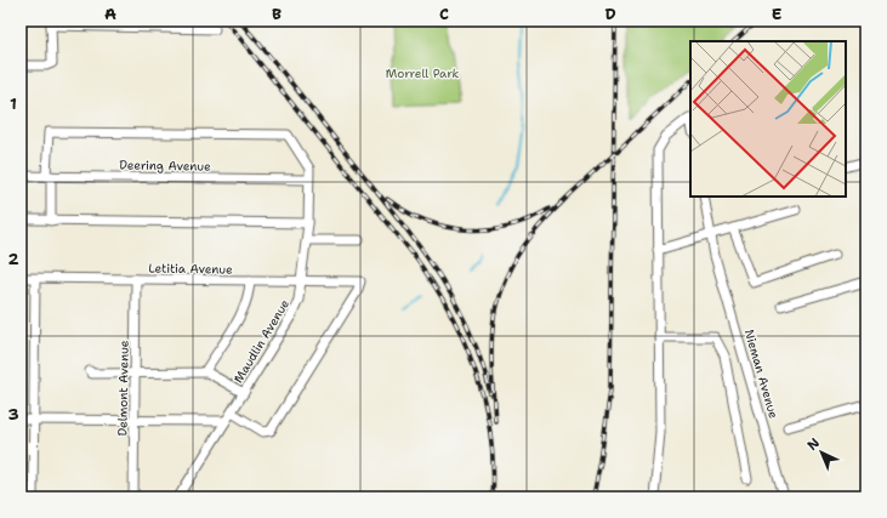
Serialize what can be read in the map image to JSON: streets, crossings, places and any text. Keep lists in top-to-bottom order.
{
  "streets": {
    "street": [
      "Deering Avenue",
      "Letitia Avenue",
      "Maudlin Avenue",
      "Nieman Avenue",
      "Delmont Avenue"
    ]
  },
  "crossings": [
    ["Deering Avenue", "Maudlin Avenue"],
    ["Letitia Avenue", "Maudlin Avenue"],
    ["Letitia Avenue", "Delmont Avenue"]
  ],
  "parks": ["Morrell Park"],
  "north": "top left",
  "grid": {
    "columns": [
      "A",
      "B",
      "C",
      "D",
      "E"
    ],
    "rows": ["1", "2", "3"]
  }
}
